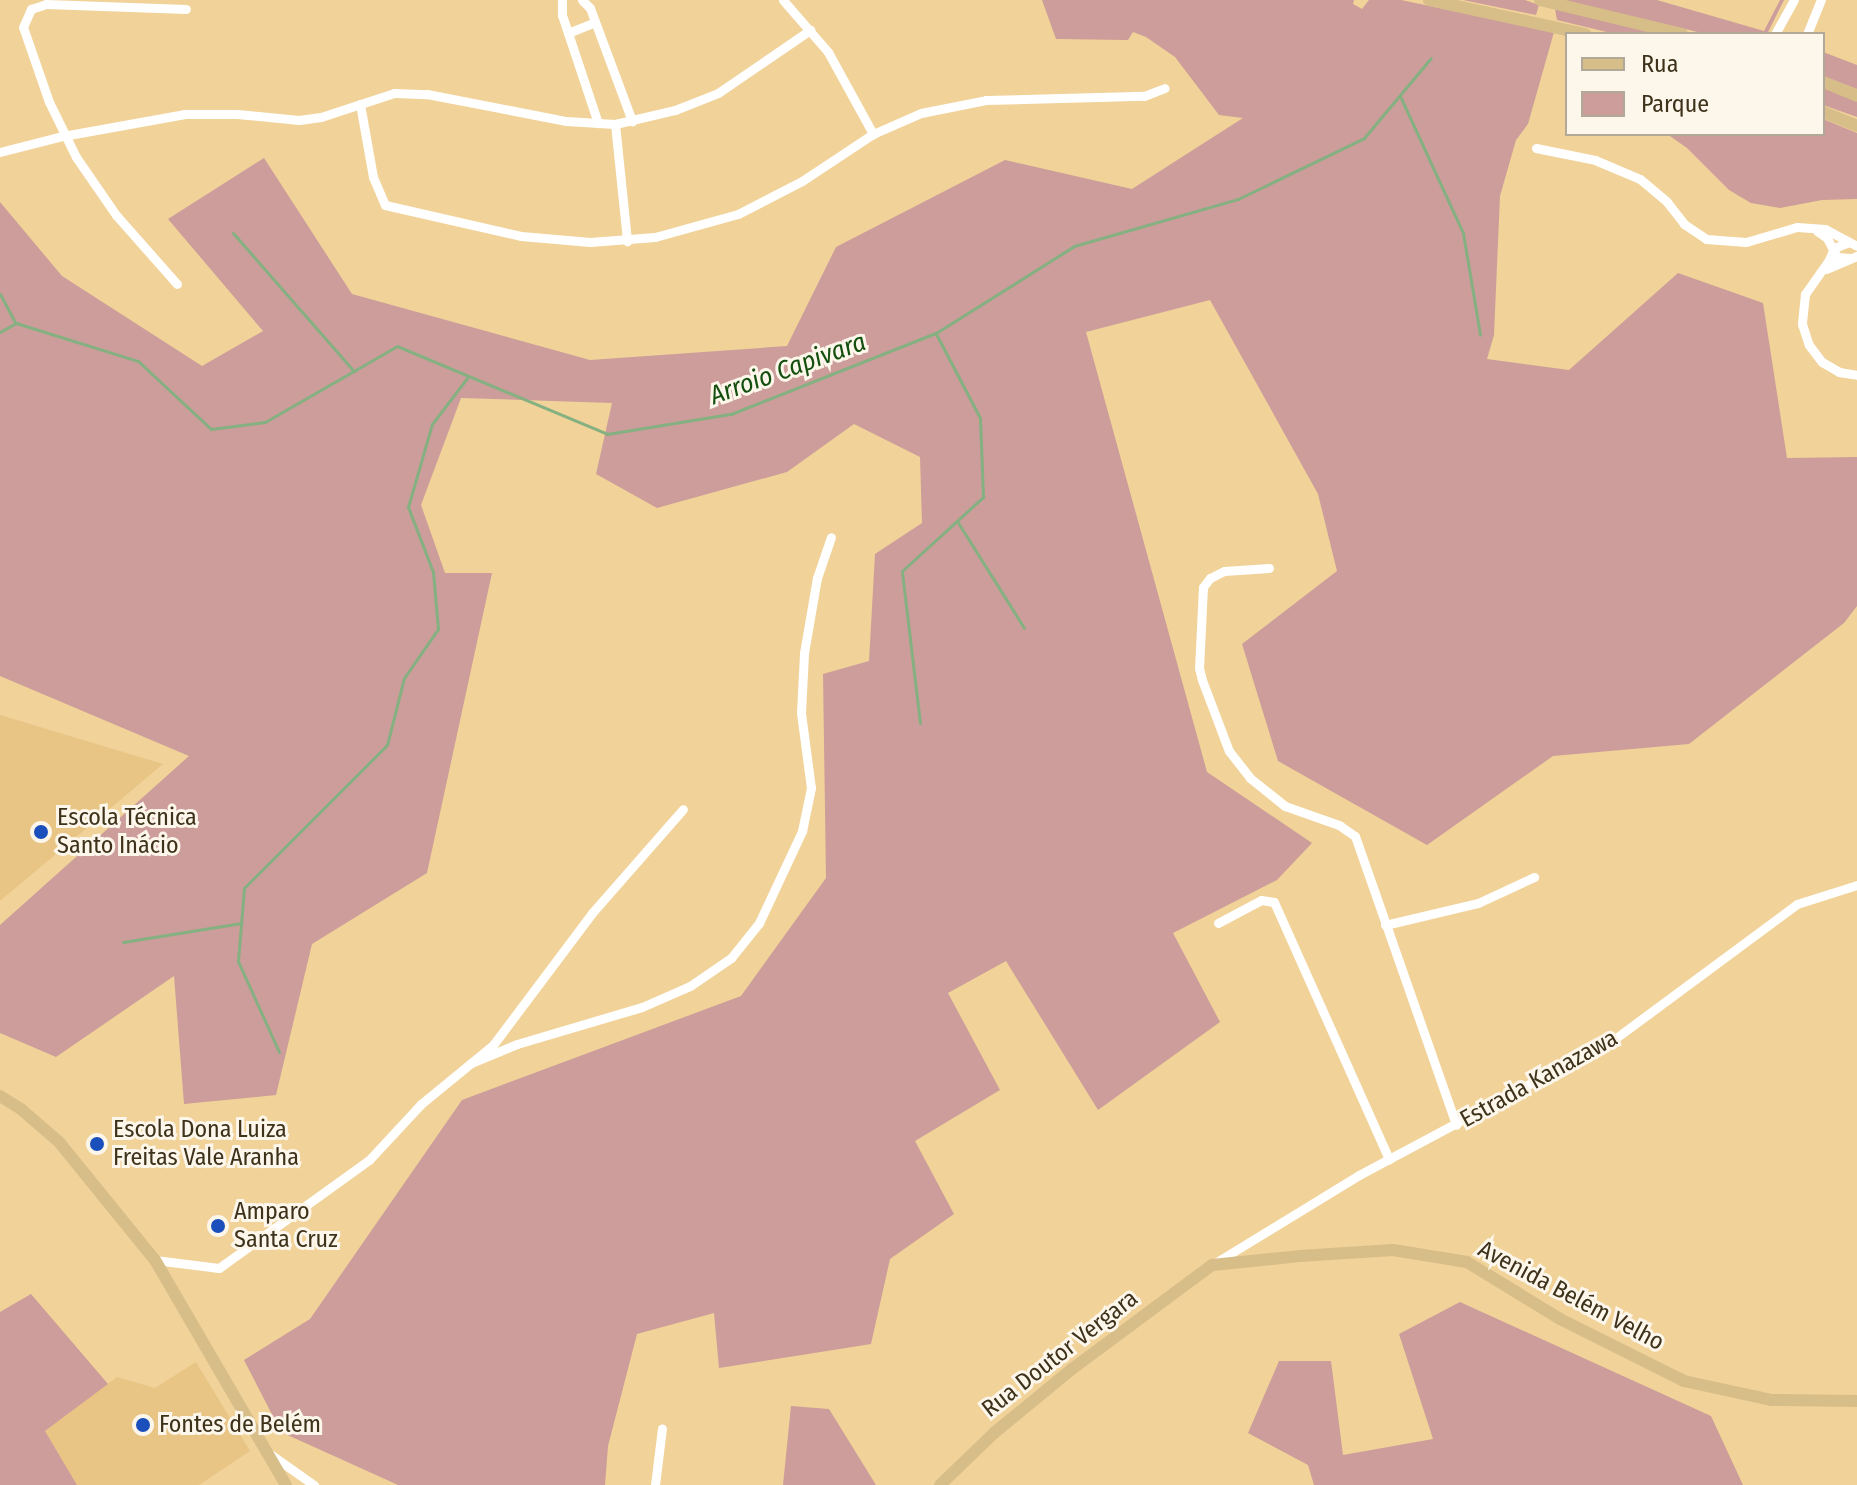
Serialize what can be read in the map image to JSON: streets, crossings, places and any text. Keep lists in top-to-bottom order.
{
  "streets": {
    "main road": ["Avenida Belém Velho", "Rua Doutor Vergara"],
    "street": ["Estrada Kanazawa"]
  },
  "crossings": [
    ["Estrada Kanazawa", "Avenida Belém Velho"],
    ["Estrada Kanazawa", "Rua Doutor Vergara"],
    ["Avenida Belém Velho", "Rua Doutor Vergara"]
  ],
  "water": ["Arroio Capivara"],
  "places": [
    "Escola Técnica Santo Inácio",
    "Escola Dona Luiza Freitas Vale Aranha",
    "Amparo Santa Cruz",
    "Fontes de Belém"
  ],
  "legend": ["Rua", "Parque"]
}
